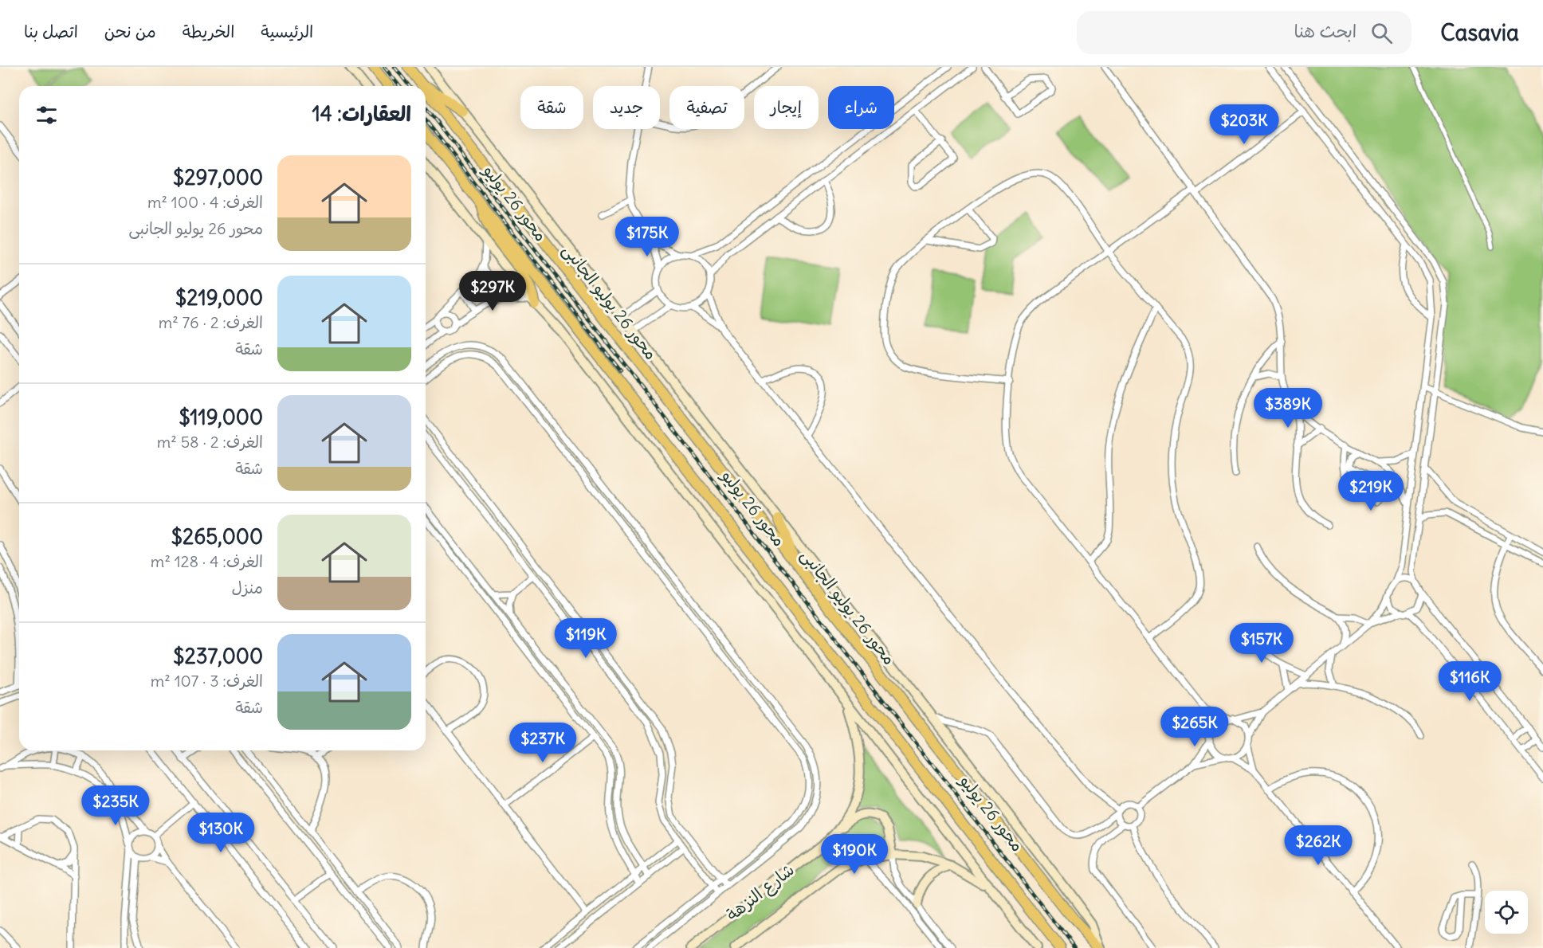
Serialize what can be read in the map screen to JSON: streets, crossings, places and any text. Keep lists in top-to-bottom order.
{
  "streets": {
    "highway": ["محور 26 يوليو"],
    "main road": ["محور 26 يوليو الجانبى", "شارع النزهة"]
  },
  "crossings": [
    ["محور 26 يوليو", "محور 26 يوليو الجانبى"]
  ],
  "page": {
    "header": "Casavia",
    "search": "ابحث هنا",
    "nav": [
      "الرئيسية",
      "الخريطة",
      "من نحن",
      "اتصل بنا"
    ],
    "chip": [
      "شراء",
      "إيجار",
      "تصفية",
      "جديد",
      "شقة"
    ],
    "heading": "العقارات: 14",
    "price": [
      "$203K",
      "$175K",
      "$297K",
      "$389K",
      "$219K",
      "$119K",
      "$157K",
      "$116K",
      "$265K",
      "$237K",
      "$235K",
      "$130K",
      "$262K",
      "$190K"
    ],
    "list": [
      {
        "name": "$297,000",
        "note": "الغرف: 4 · 100 m² · محور 26 يوليو الجانبى"
      },
      {
        "name": "$219,000",
        "note": "الغرف: 2 · 76 m² · شقة"
      },
      {
        "name": "$119,000",
        "note": "الغرف: 2 · 58 m² · شقة"
      },
      {
        "name": "$265,000",
        "note": "الغرف: 4 · 128 m² · منزل"
      },
      {
        "name": "$237,000",
        "note": "الغرف: 3 · 107 m² · شقة"
      }
    ]
  }
}
